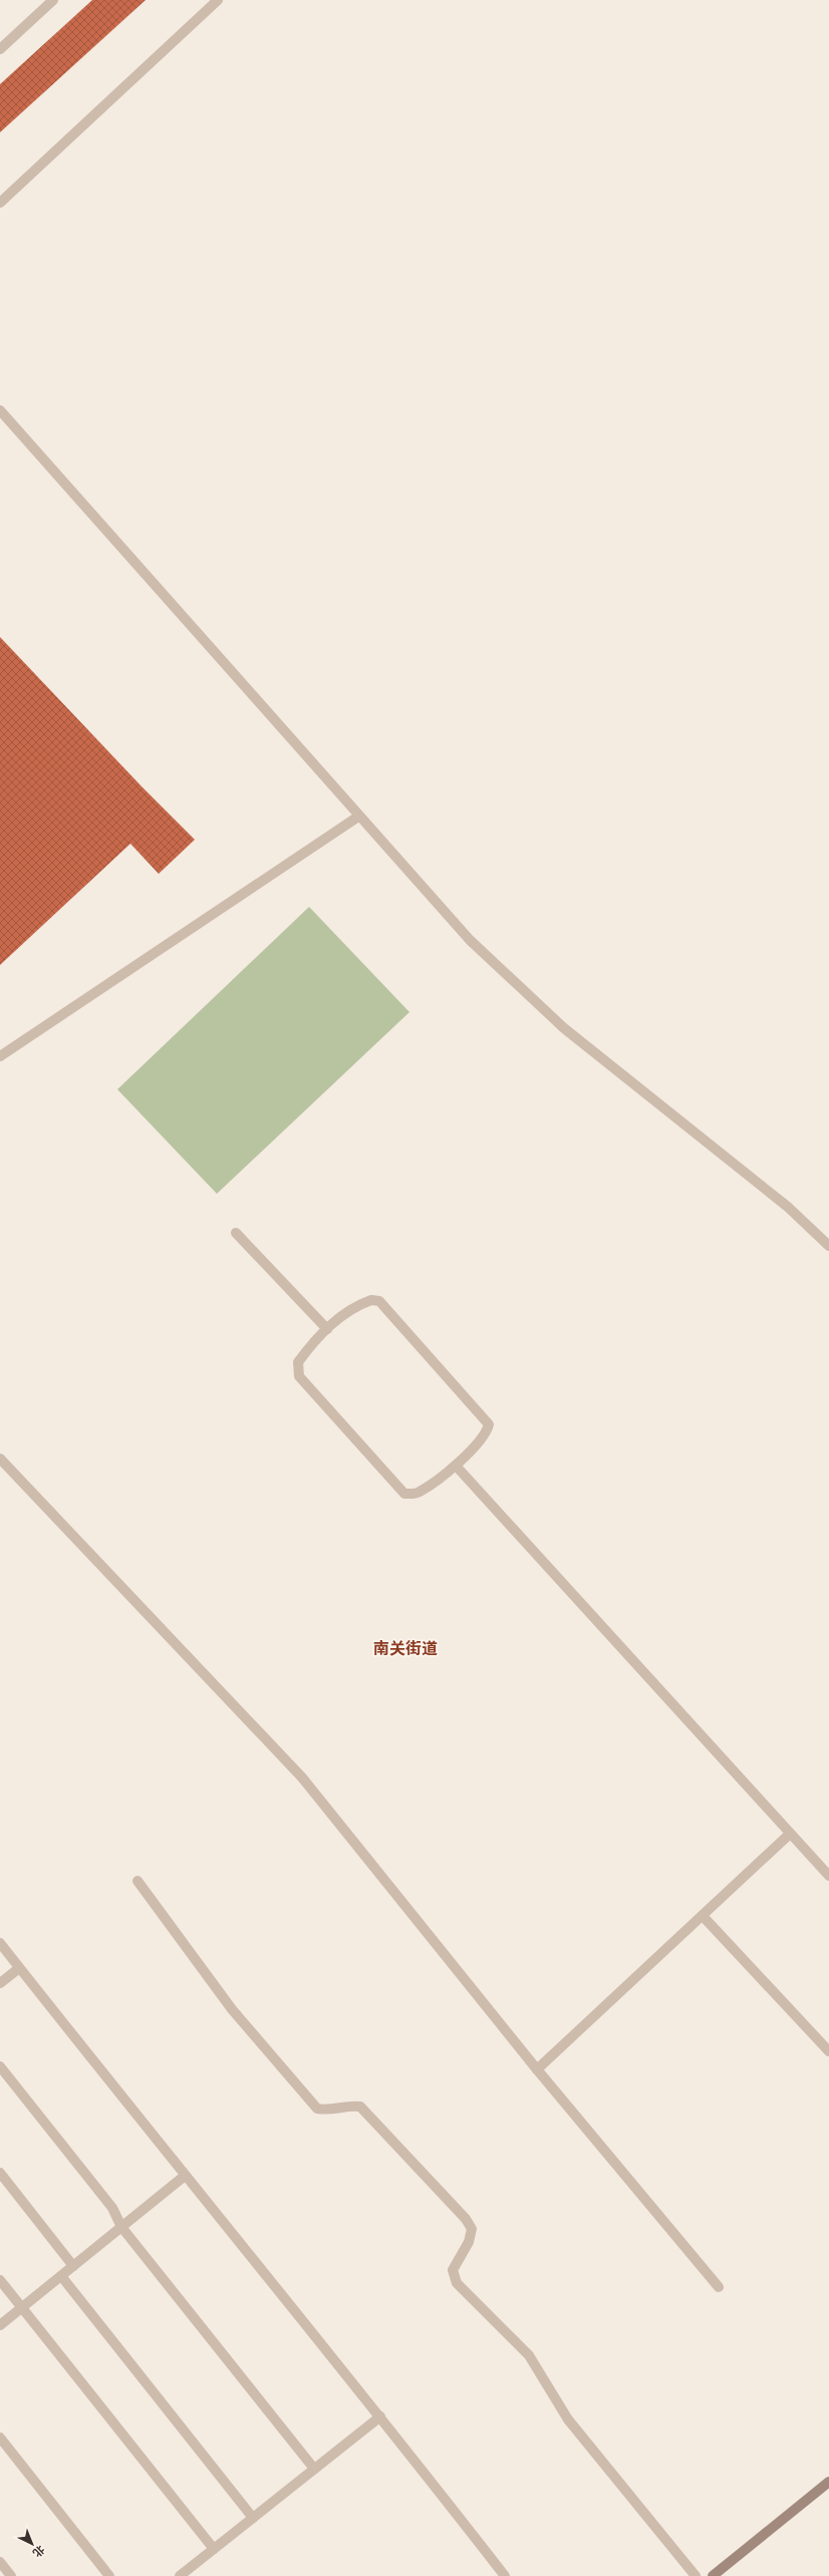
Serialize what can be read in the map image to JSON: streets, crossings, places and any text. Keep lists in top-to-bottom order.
{
  "districts": ["南关街道"],
  "north": "bottom right"
}
